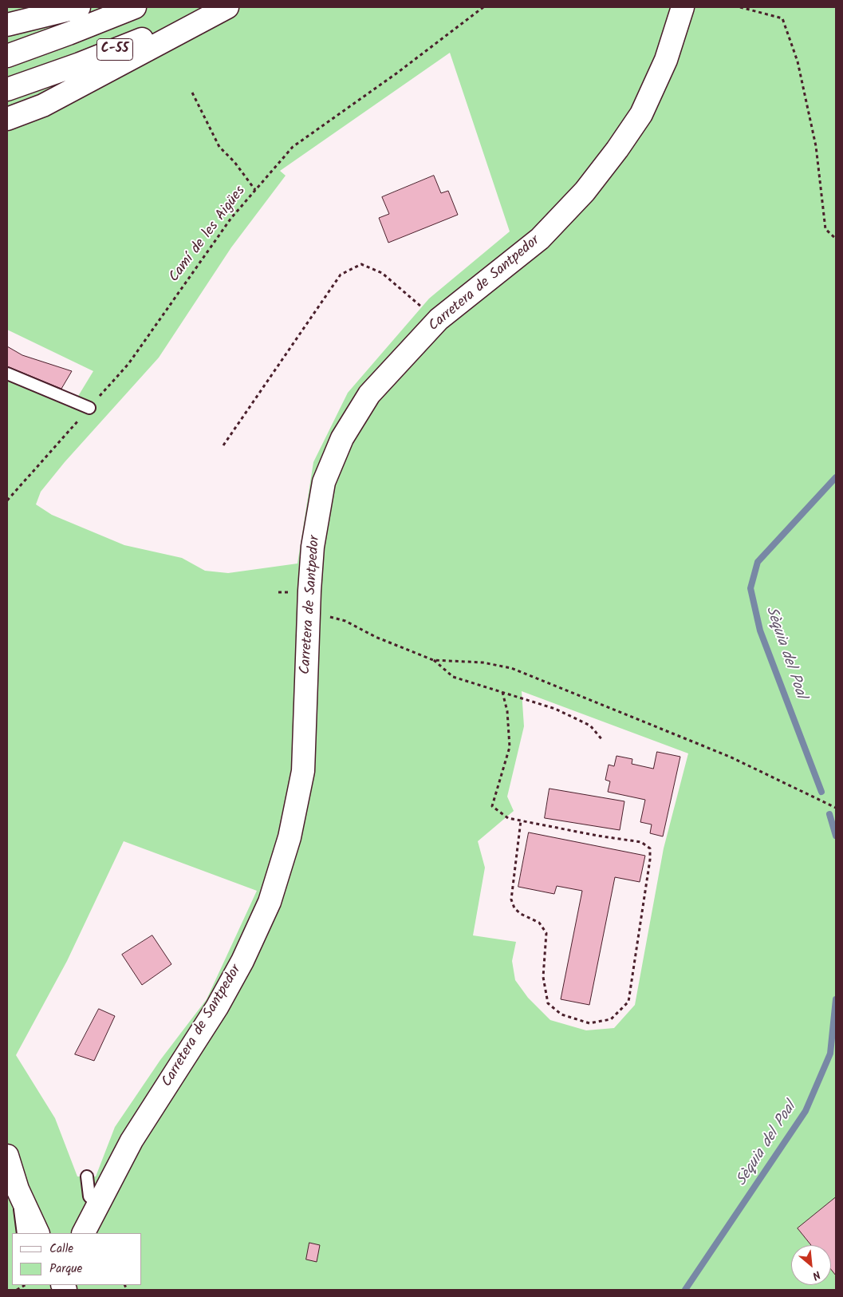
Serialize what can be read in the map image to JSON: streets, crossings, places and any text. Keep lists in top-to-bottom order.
{
  "streets": {
    "main road": ["C-55", "Carretera de Santpedor"],
    "path": ["Camí de les Aigües"]
  },
  "water": ["Sèquia del Poal"],
  "legend": ["Calle", "Parque"],
  "north": "bottom right"
}
